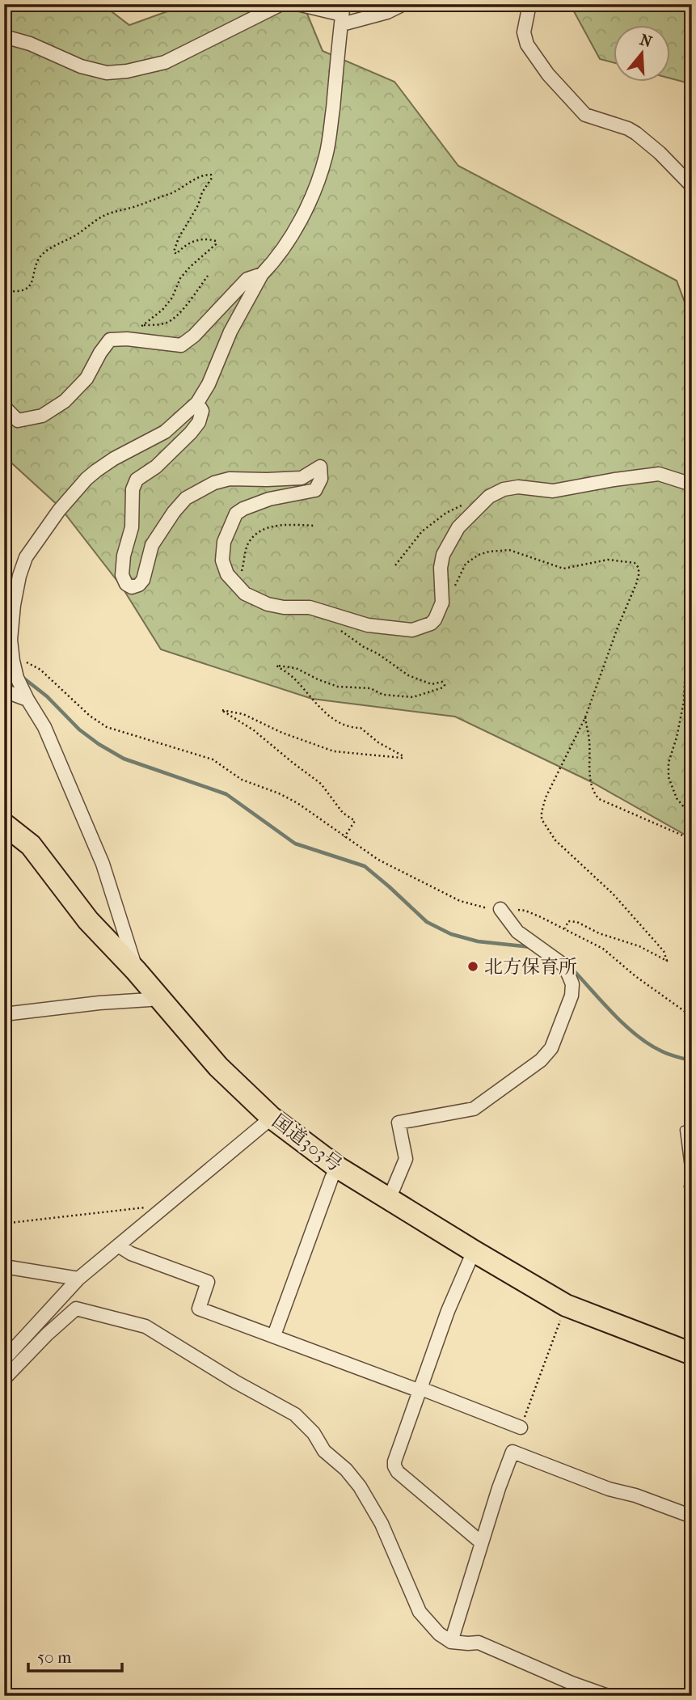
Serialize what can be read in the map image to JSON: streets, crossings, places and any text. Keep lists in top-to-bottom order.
{
  "streets": {
    "highway": ["国道303号"]
  },
  "places": ["北方保育所"],
  "scale_bar": "50 m",
  "north": "top"
}
